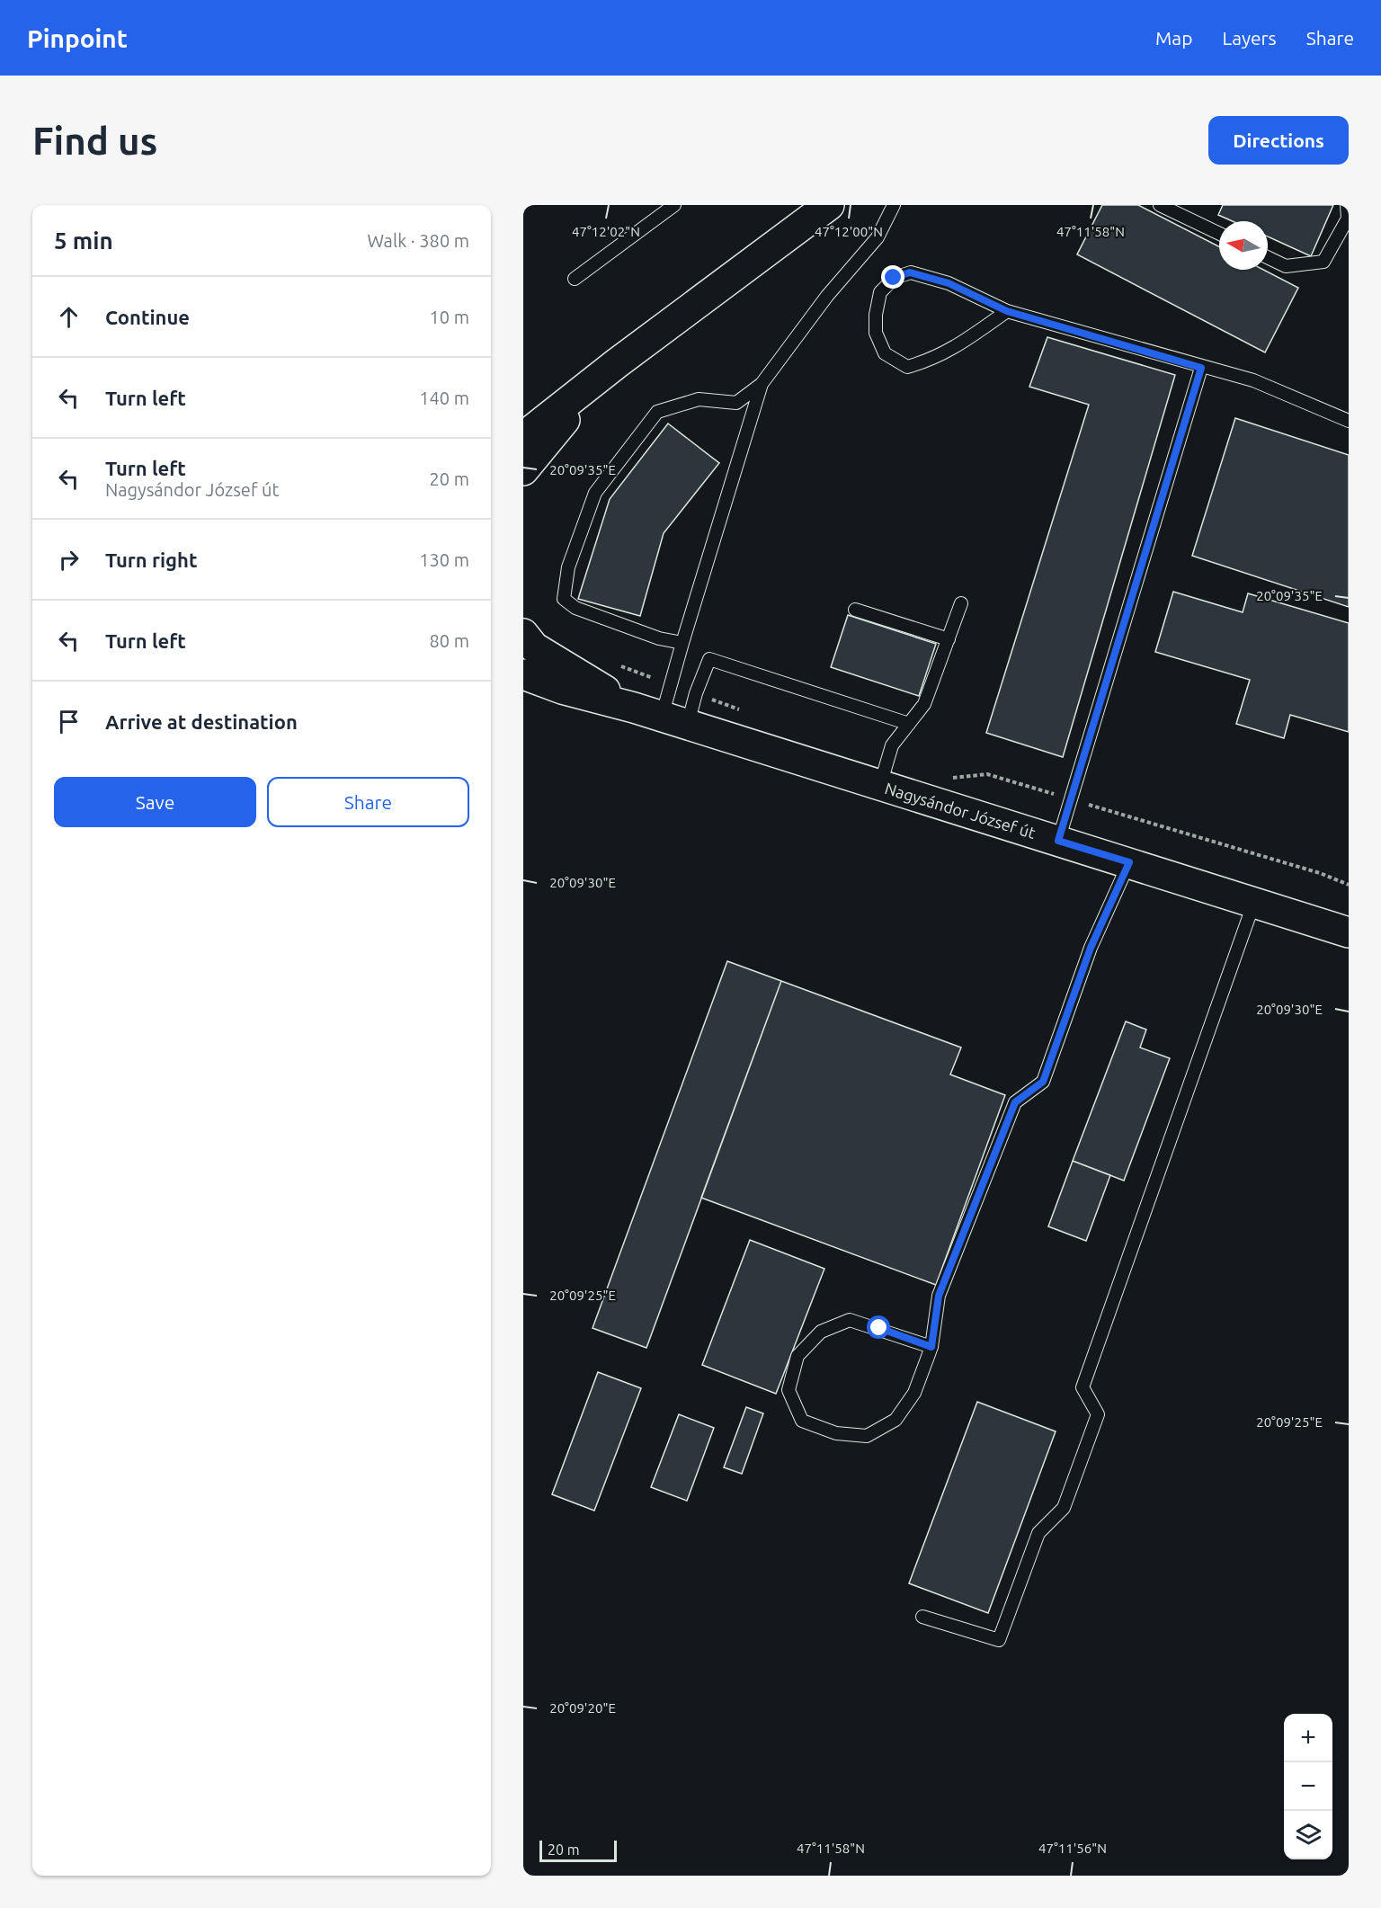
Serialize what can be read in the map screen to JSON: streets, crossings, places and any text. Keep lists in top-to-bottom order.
{
  "streets": {
    "street": ["Nagysándor József út"]
  },
  "scale_bar": "20 m",
  "north": "left",
  "page": {
    "header": "Pinpoint",
    "nav": ["Map", "Layers", "Share"],
    "buttons": [
      "Directions",
      ["Save", "Share"]
    ],
    "title": "Find us",
    "heading": ["5 min", "Walk · 380 m"],
    "list": [
      ["Continue", "10 m"],
      ["Turn left", "140 m"],
      ["Turn left", "Nagysándor József út", "20 m"],
      ["Turn right", "130 m"],
      ["Turn left", "80 m"],
      "Arrive at destination"
    ],
    "map_buttons": ["+", "−"],
    "scale": "20 m"
  },
  "coordinates": [
    "47°12'02\"N",
    "47°12'00\"N",
    "47°11'58\"N",
    "20°09'35\"E",
    "20°09'30\"E",
    "20°09'25\"E",
    "20°09'20\"E",
    "47°11'56\"N"
  ]
}
